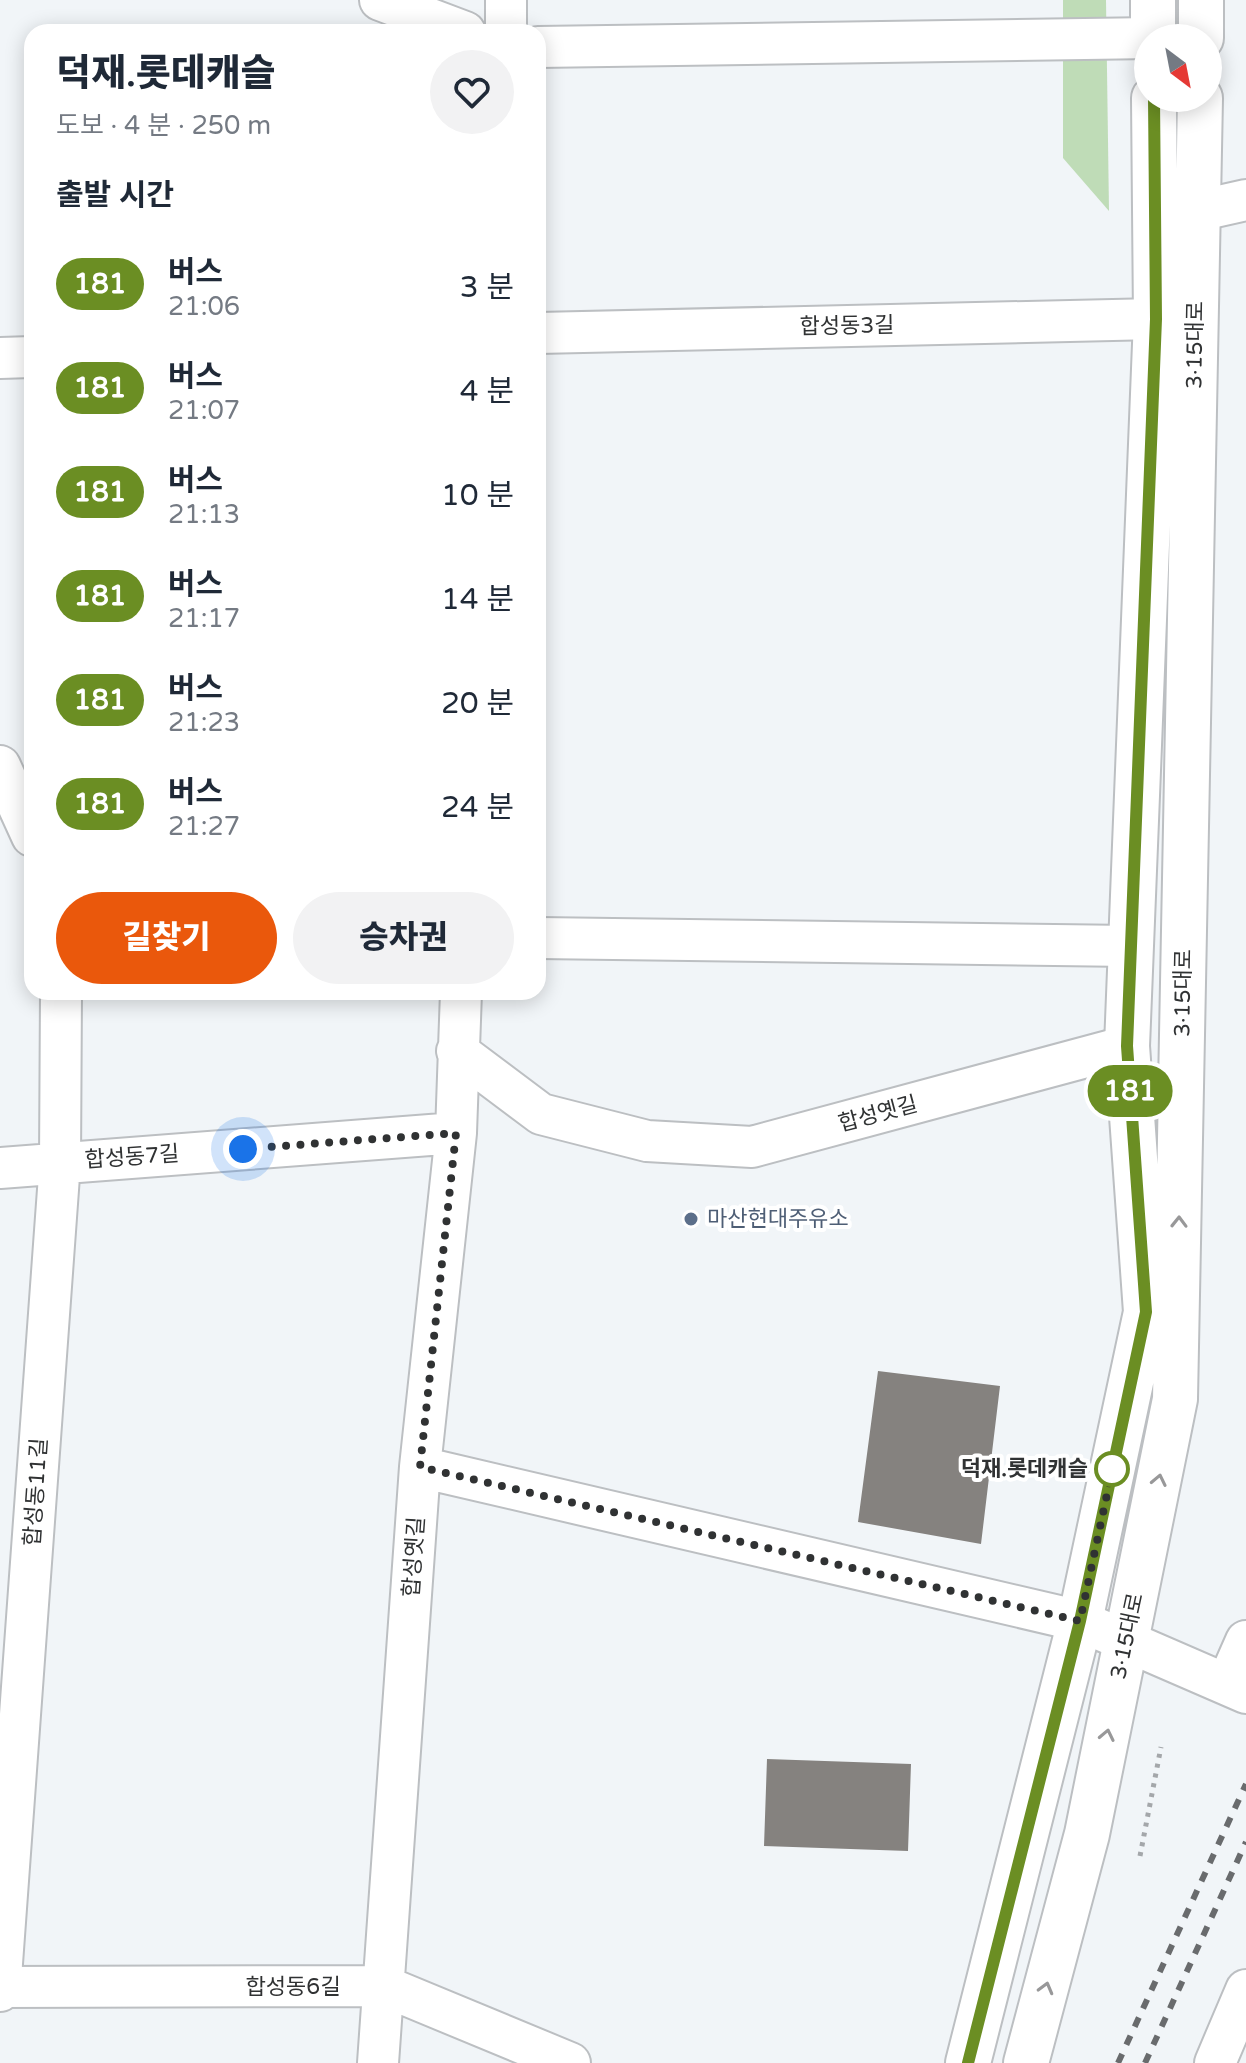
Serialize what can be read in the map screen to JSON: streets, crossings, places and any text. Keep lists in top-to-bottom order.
{
  "streets": {
    "main road": ["3·15대로"],
    "street": [
      "합성동3길",
      "합성옛길",
      "합성동7길",
      "합성동11길",
      "합성동6길"
    ]
  },
  "crossings": [
    ["합성동3길", "3·15대로"],
    ["3·15대로", "합성옛길"],
    ["합성옛길", "합성동7길"],
    ["합성옛길", "합성동6길"],
    ["합성동7길", "합성동11길"],
    ["합성동11길", "합성동6길"]
  ],
  "places": ["마산현대주유소", "덕재.롯데캐슬"],
  "lines": ["bus line 181"],
  "north": "bottom right",
  "page": {
    "on_map": "181",
    "heading": [
      ["덕재.롯데캐슬", "도보 · 4 분 · 250 m"],
      "출발 시간"
    ],
    "list": [
      {
        "mark": "181",
        "name": "버스",
        "note": "21:06",
        "value": "3 분"
      },
      {
        "mark": "181",
        "name": "버스",
        "note": "21:07",
        "value": "4 분"
      },
      {
        "mark": "181",
        "name": "버스",
        "note": "21:13",
        "value": "10 분"
      },
      {
        "mark": "181",
        "name": "버스",
        "note": "21:17",
        "value": "14 분"
      },
      {
        "mark": "181",
        "name": "버스",
        "note": "21:23",
        "value": "20 분"
      },
      {
        "mark": "181",
        "name": "버스",
        "note": "21:27",
        "value": "24 분"
      }
    ],
    "buttons": ["길찾기", "승차권"]
  }
}
